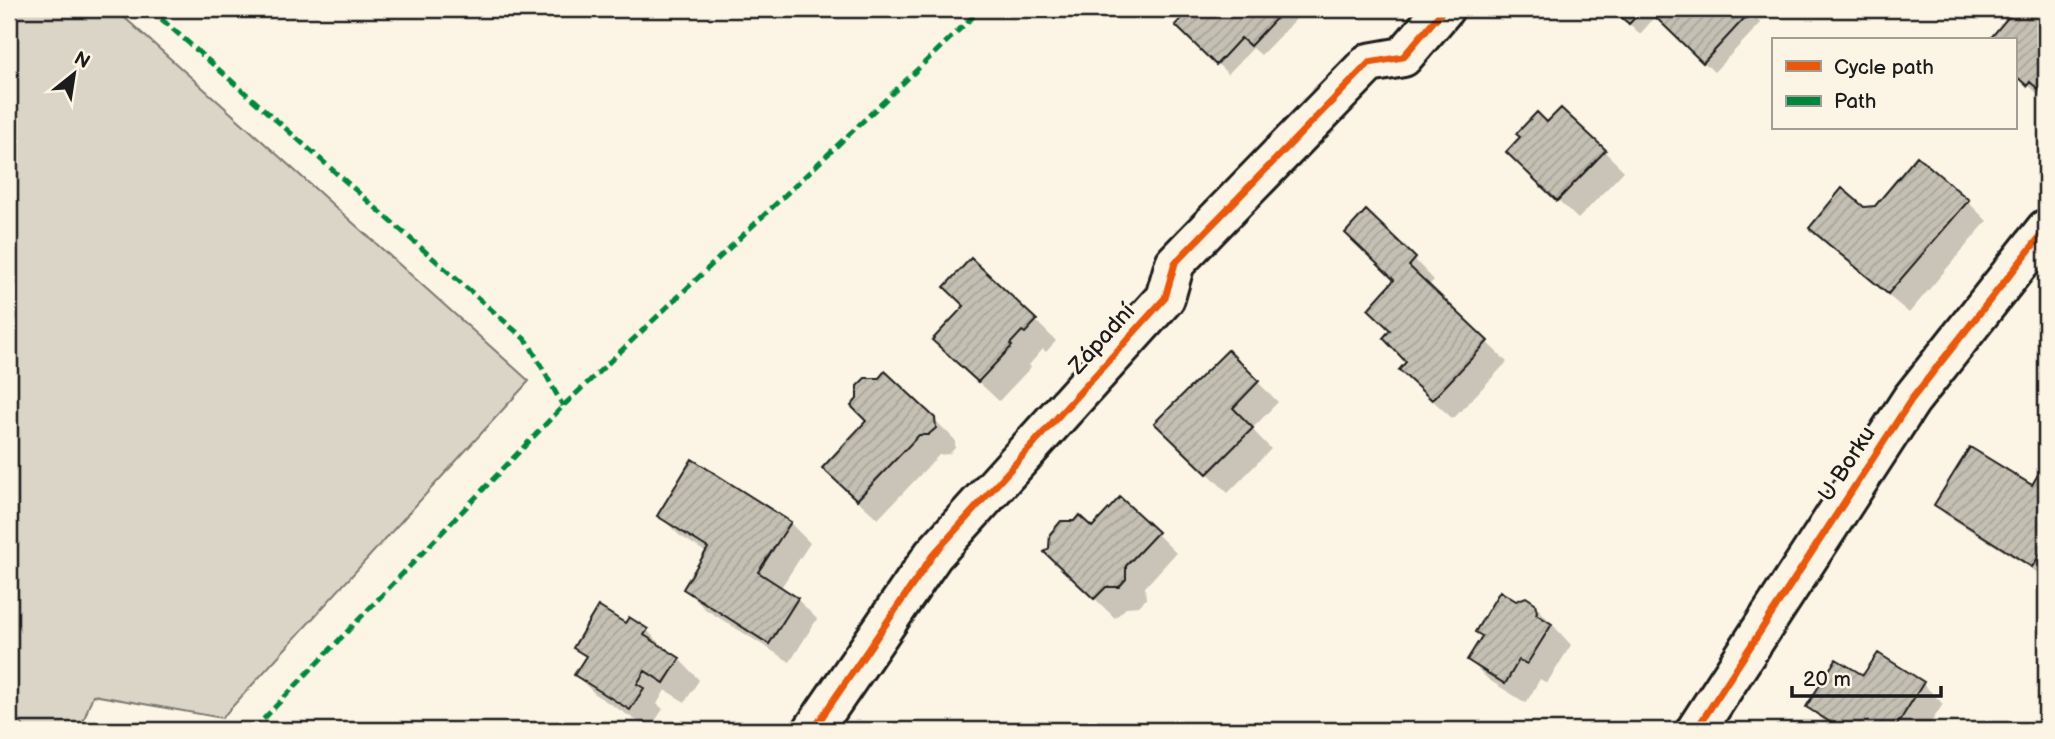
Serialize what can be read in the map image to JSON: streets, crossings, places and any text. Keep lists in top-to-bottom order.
{
  "streets": {
    "street": ["Západní", "U Borku"]
  },
  "legend": ["Cycle path", "Path"],
  "scale_bar": "20 m",
  "north": "top right"
}
